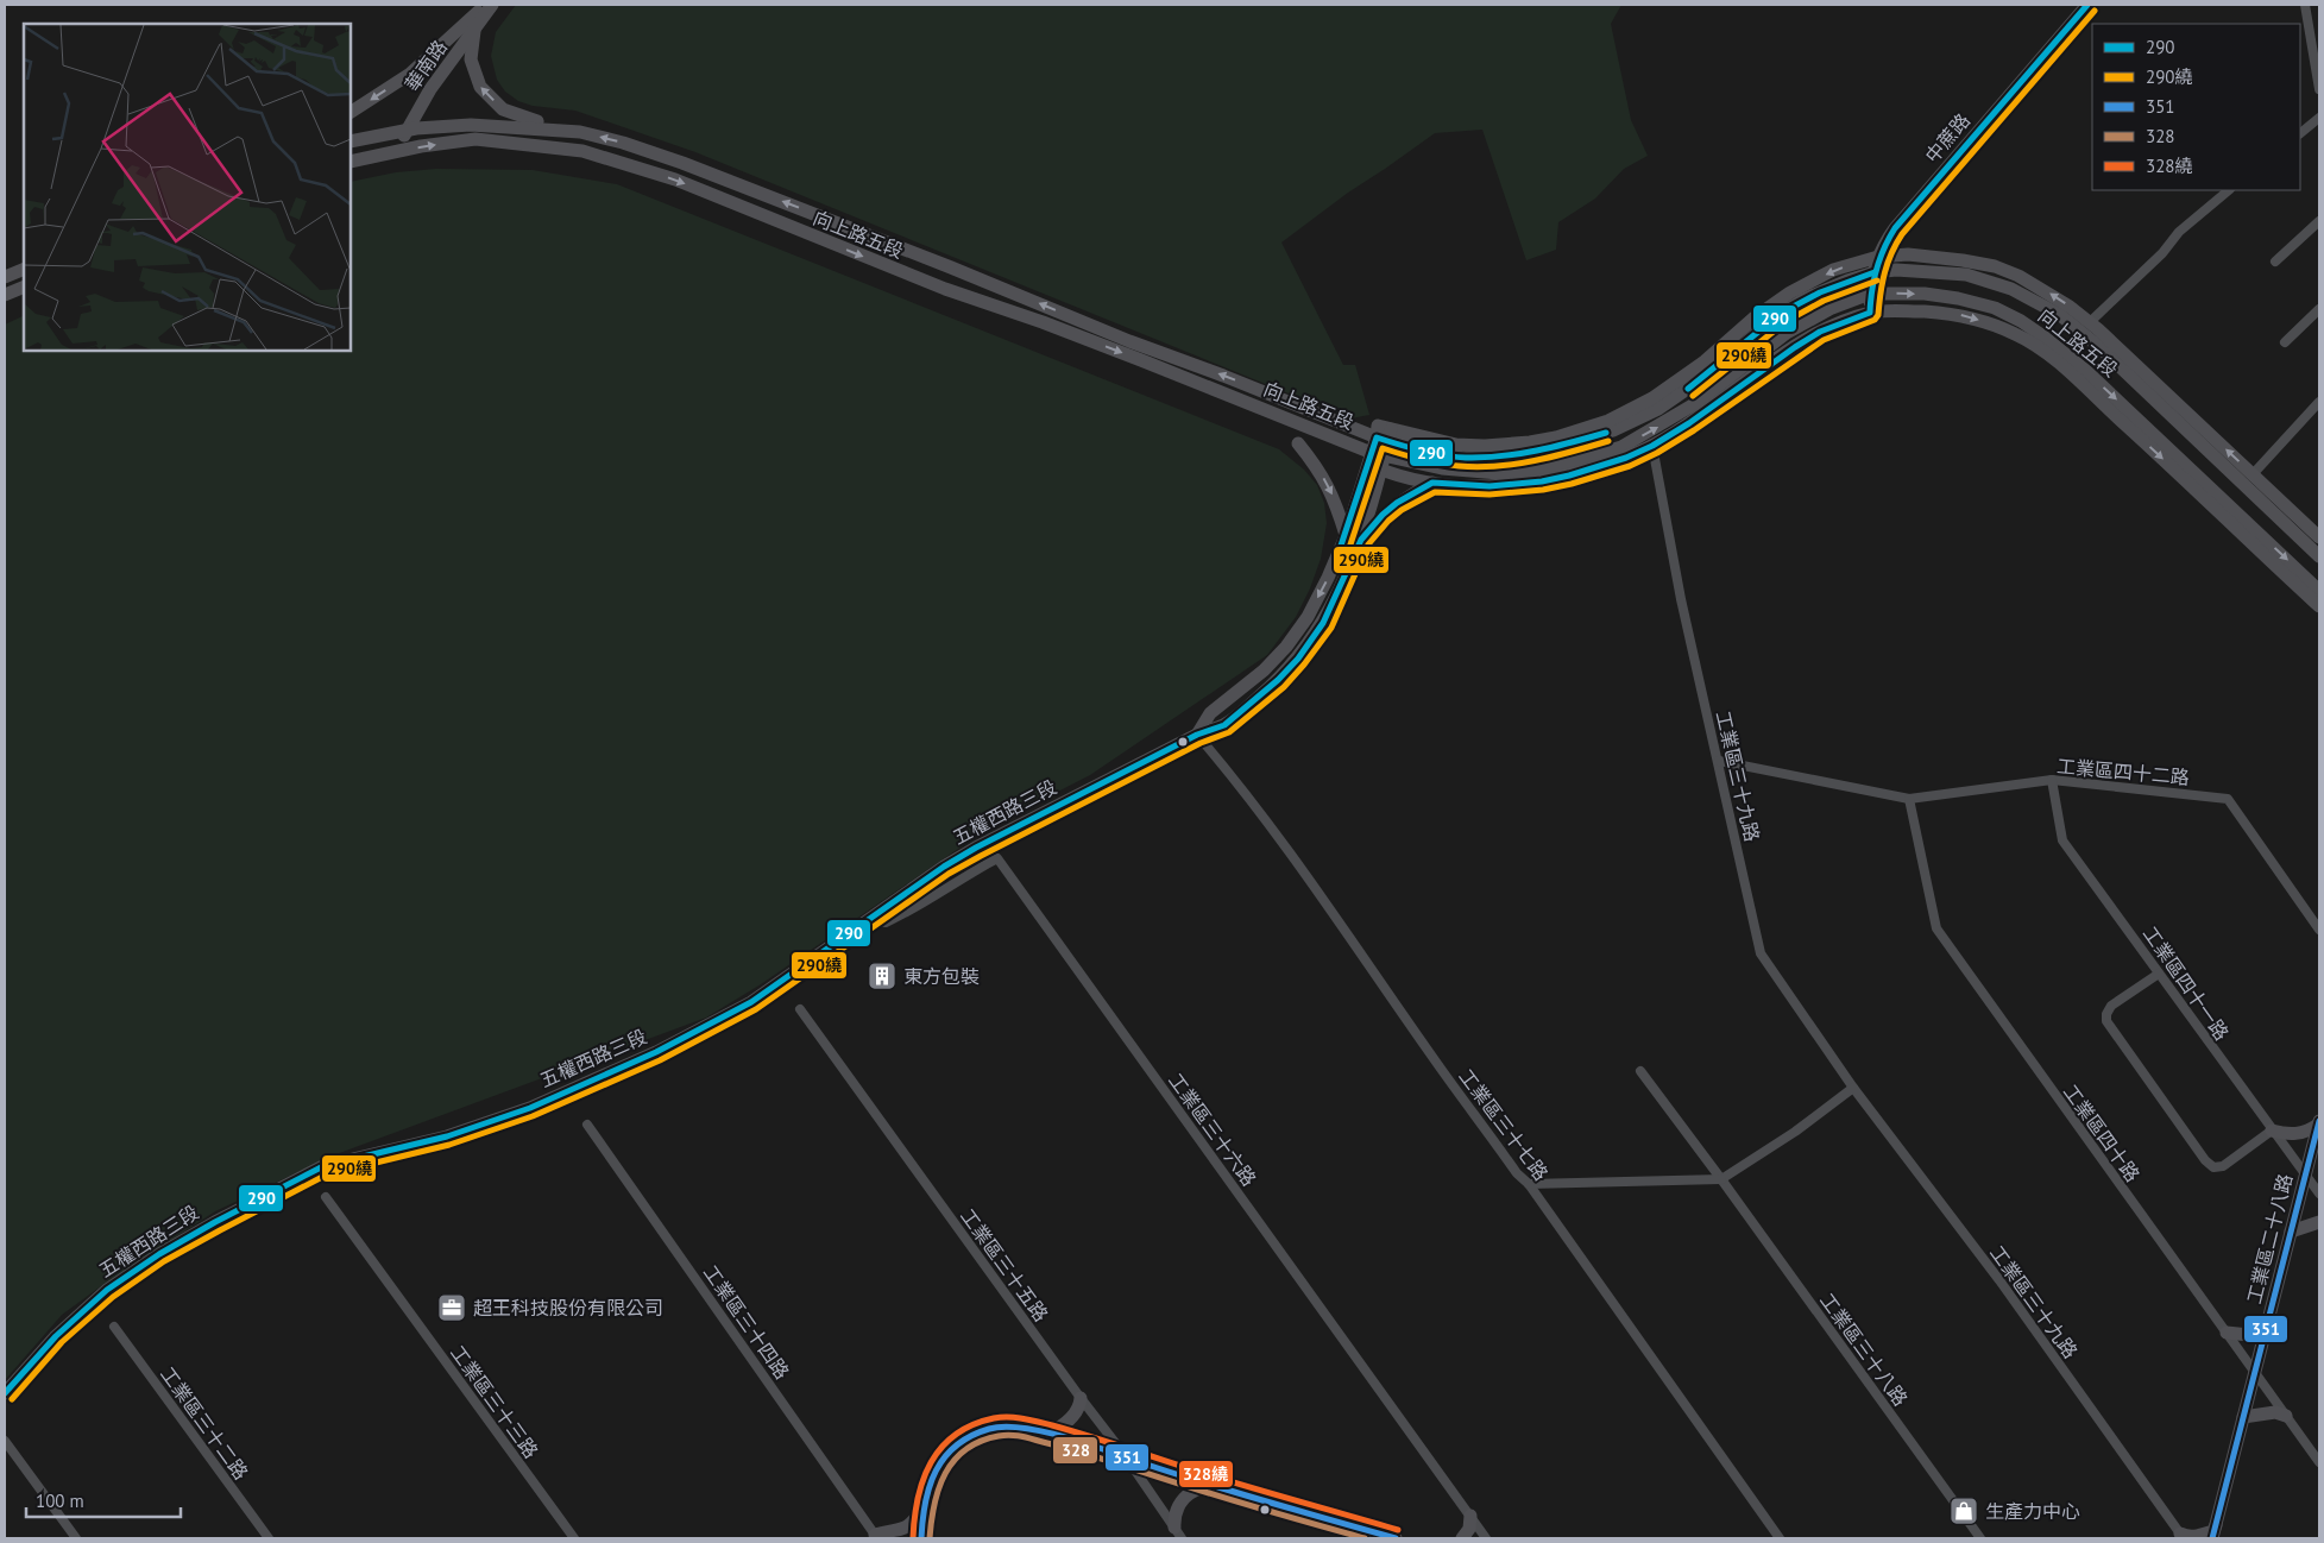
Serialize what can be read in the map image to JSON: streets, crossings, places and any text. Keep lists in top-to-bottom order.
{
  "streets": {
    "main road": [
      "華南路",
      "中蔗路",
      "向上路五段",
      "五權西路三段",
      "工業區二十八路"
    ],
    "street": [
      "工業區四十二路",
      "工業區三十九路",
      "工業區四十一路",
      "工業區三十七路",
      "工業區三十六路",
      "工業區四十路",
      "工業區三十五路",
      "工業區三十四路",
      "工業區三十八路",
      "工業區三十三路",
      "工業區三十二路"
    ]
  },
  "crossings": [
    ["華南路", "向上路五段"],
    ["中蔗路", "向上路五段"],
    ["向上路五段", "工業區三十九路"],
    ["向上路五段", "五權西路三段"],
    ["工業區四十二路", "工業區三十九路"],
    ["工業區四十二路", "工業區四十一路"],
    ["工業區四十二路", "工業區四十路"],
    ["五權西路三段", "工業區三十七路"],
    ["五權西路三段", "工業區三十六路"],
    ["工業區四十一路", "工業區二十八路"],
    ["工業區四十路", "工業區二十八路"]
  ],
  "places": {
    "building": ["東方包裝"],
    "office": ["超王科技股份有限公司"],
    "shop": ["生產力中心"]
  },
  "lines": [
    "transit line 290",
    "transit line 290繞",
    "transit line 351",
    "transit line 328繞",
    "transit line 328"
  ],
  "legend": [
    "290",
    "290繞",
    "351",
    "328",
    "328繞"
  ],
  "scale_bar": "100 m"
}
